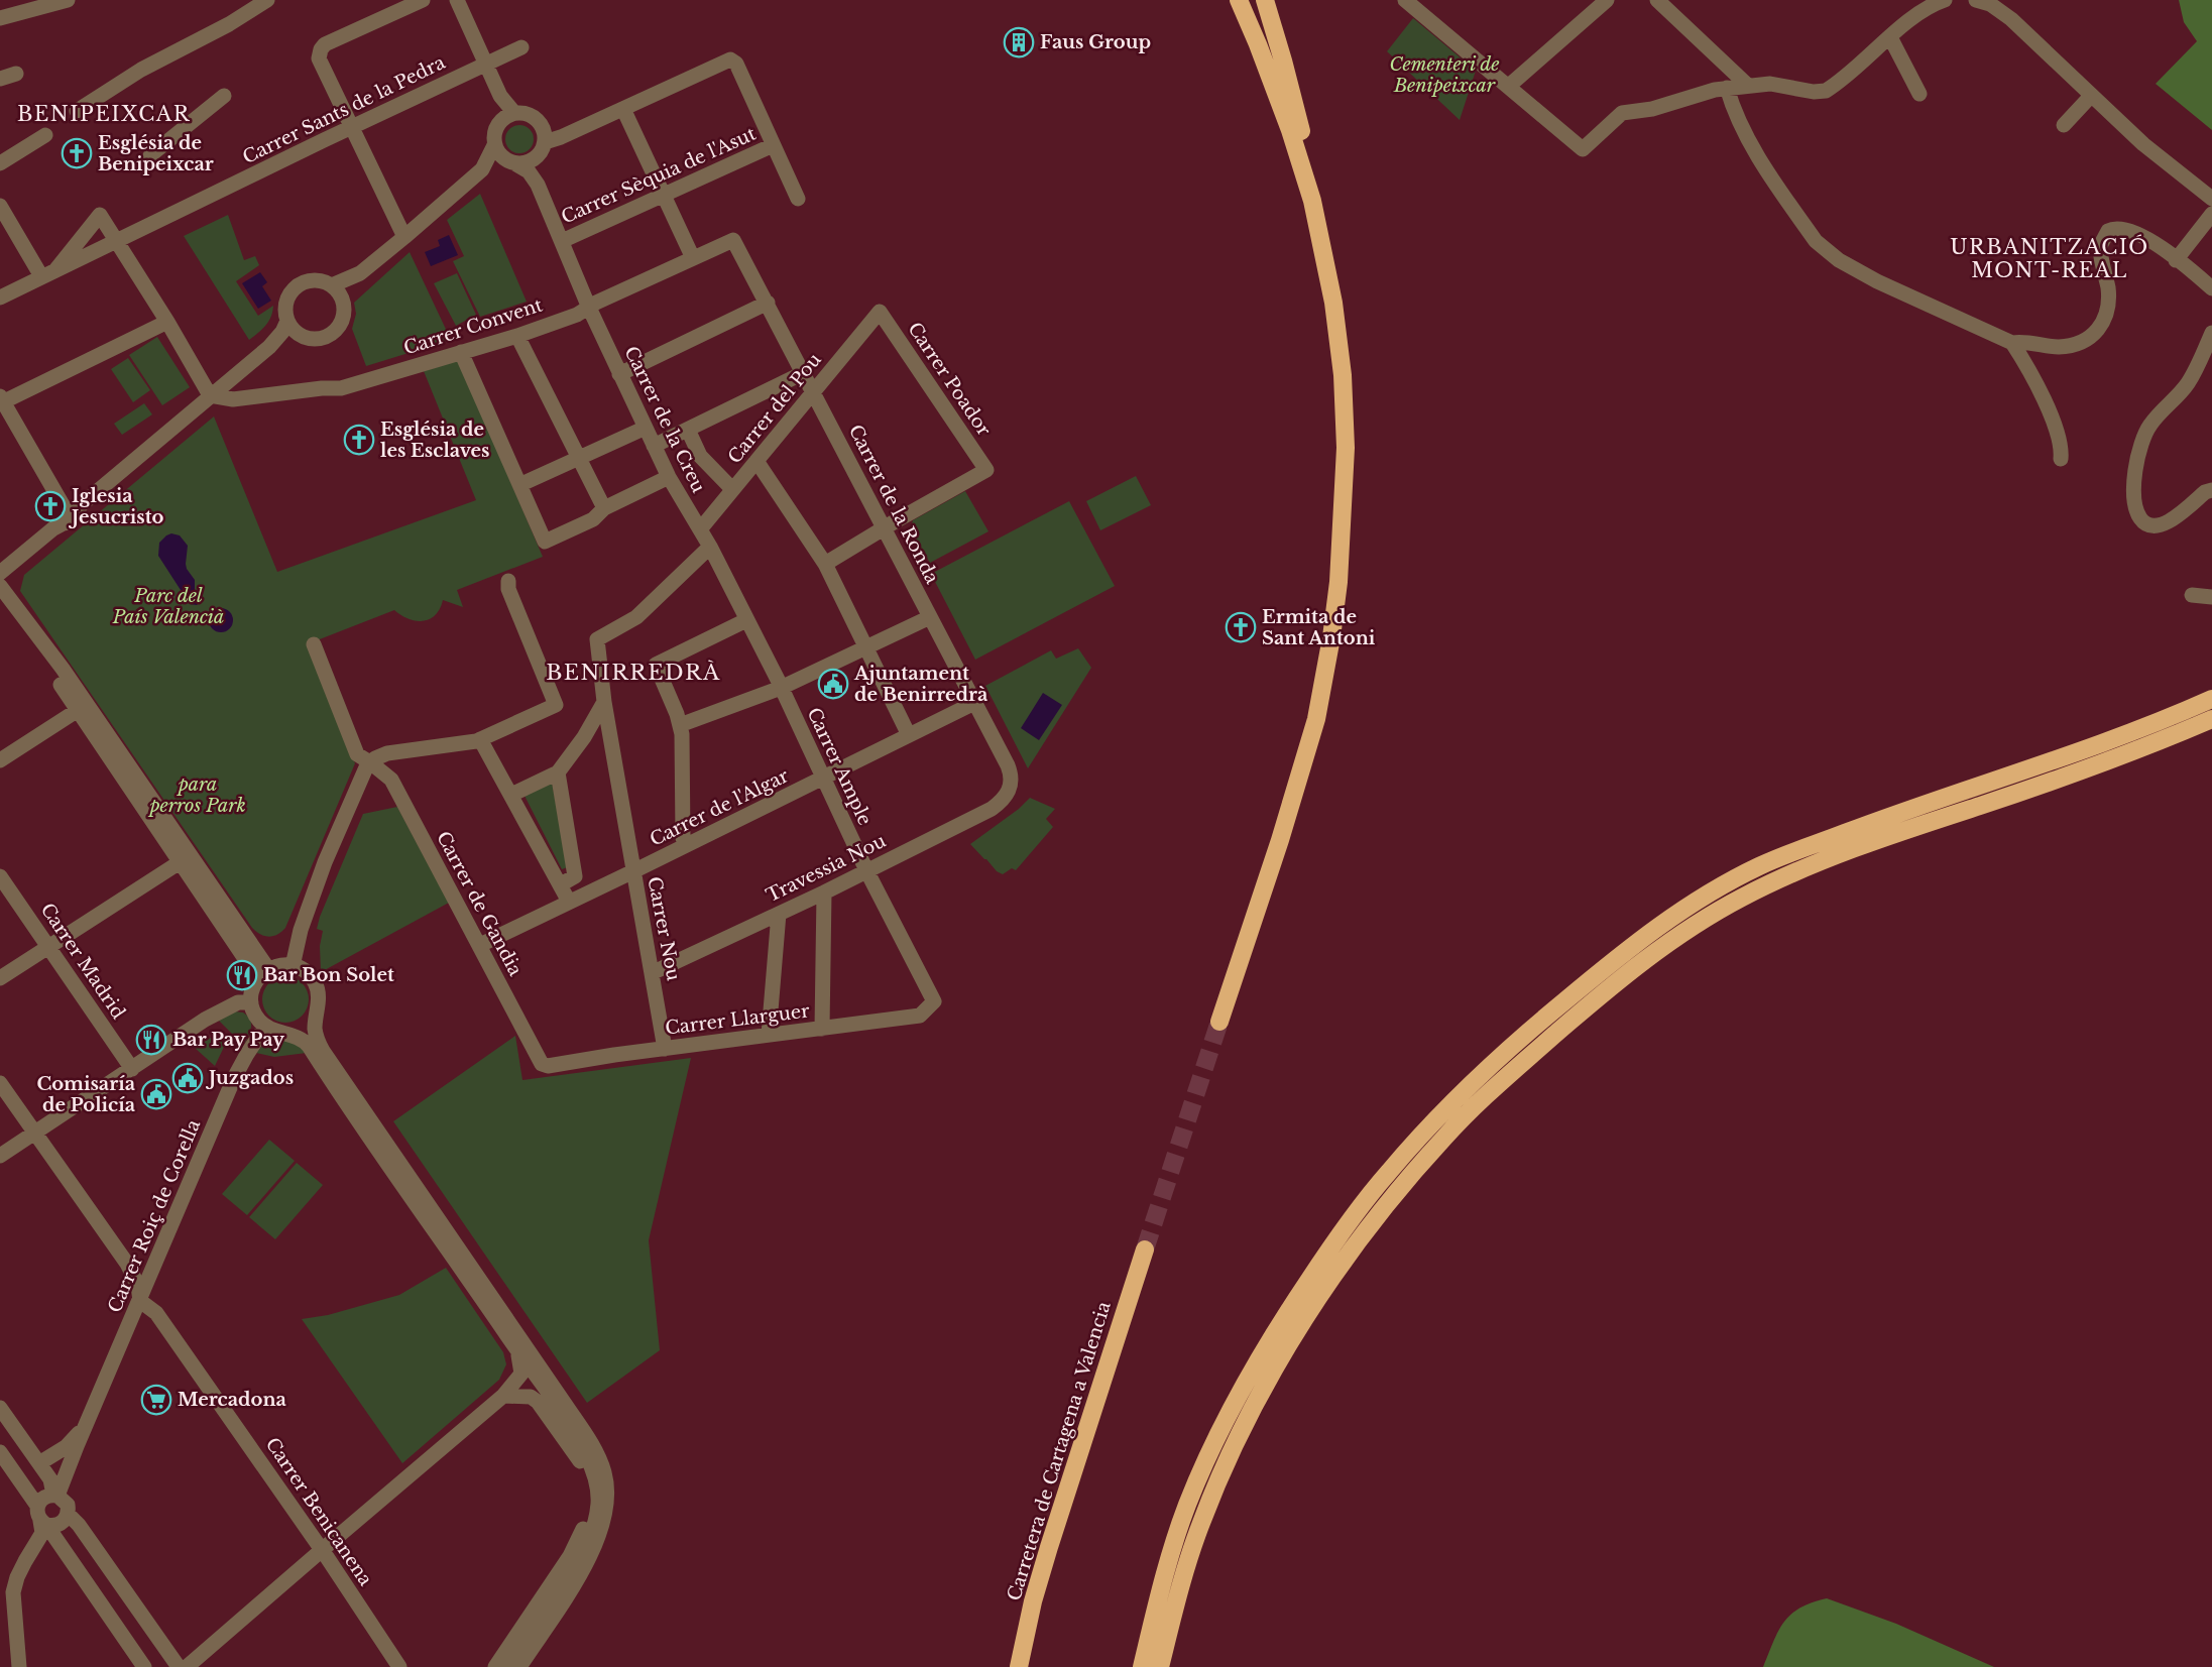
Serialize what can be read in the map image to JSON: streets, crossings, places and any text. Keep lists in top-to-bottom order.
{
  "streets": {
    "highway": ["Carretera de Cartagena a Valencia"],
    "street": [
      "Carrer Sants de la Pedra",
      "Carrer Sèquia de l'Asut",
      "Carrer Convent",
      "Carrer Poador",
      "Carrer del Pou",
      "Carrer de la Creu",
      "Carrer de la Ronda",
      "Carrer Ample",
      "Carrer de l'Algar",
      "Travessia Nou",
      "Carrer de Gandia",
      "Carrer Nou",
      "Carrer Madrid",
      "Carrer Llarguer",
      "Carrer Roiç de Corella",
      "Carrer Benicanena"
    ]
  },
  "crossings": [
    ["Carrer Sèquia de l'Asut", "Carrer de la Creu"],
    ["Carrer Convent", "Carrer de la Creu"],
    ["Carrer Convent", "Carrer de la Ronda"],
    ["Carrer Poador", "Carrer del Pou"],
    ["Carrer Poador", "Carrer de la Ronda"],
    ["Carrer del Pou", "Carrer de la Creu"],
    ["Carrer del Pou", "Carrer de la Ronda"],
    ["Carrer de la Creu", "Carrer Ample"],
    ["Carrer de la Creu", "Carrer Nou"],
    ["Carrer de la Ronda", "Carrer de l'Algar"],
    ["Carrer de la Ronda", "Travessia Nou"],
    ["Carrer Ample", "Carrer de l'Algar"],
    ["Carrer Ample", "Travessia Nou"],
    ["Carrer Ample", "Carrer Nou"],
    ["Carrer Ample", "Carrer Llarguer"],
    ["Carrer de l'Algar", "Carrer de Gandia"],
    ["Carrer de l'Algar", "Carrer Nou"],
    ["Travessia Nou", "Carrer Nou"],
    ["Carrer de Gandia", "Carrer Llarguer"],
    ["Carrer Nou", "Carrer Llarguer"],
    ["Carrer Roiç de Corella", "Carrer Benicanena"]
  ],
  "districts": ["BENIPEIXCAR", "URBANITZACIÓ MONT-REAL", "BENIRREDRÀ"],
  "parks": ["Cementeri de Benipeixcar", "Parc del País Valencià", "para perros Park"],
  "places": {
    "building": ["Faus Group"],
    "church": [
      "Església de Benipeixcar",
      "Església de les Esclaves",
      "Iglesia Jesucristo",
      "Ermita de Sant Antoni"
    ],
    "public building": ["Ajuntament de Benirredrà", "Juzgados", "Comisaría de Policía"],
    "restaurant": ["Bar Bon Solet", "Bar Pay Pay"],
    "supermarket": ["Mercadona"]
  }
}
